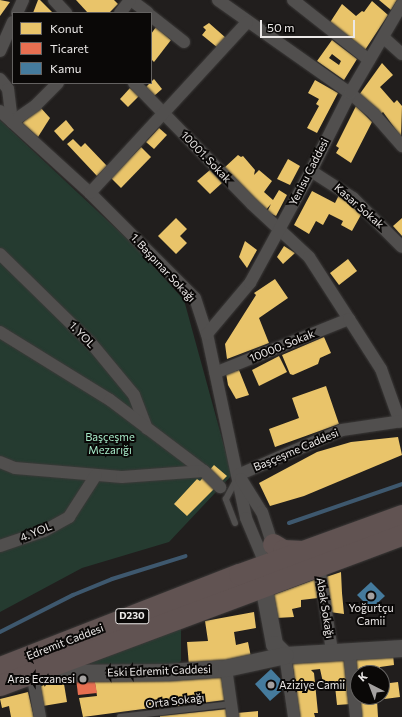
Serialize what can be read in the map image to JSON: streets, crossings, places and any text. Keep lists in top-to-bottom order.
{
  "streets": {
    "highway": ["D230", "Edremit Caddesi"],
    "street": [
      "10001. Sokak",
      "Yenisu Caddesi",
      "Kasar Sokak",
      "1. Başpınar Sokağı",
      "1. YOL",
      "10000. Sokak",
      "Başçeşme Caddesi",
      "4. YOL",
      "Abak Sokağı",
      "Eski Edremit Caddesi"
    ],
    "lane": ["Orta Sokağı"]
  },
  "crossings": [
    ["10001. Sokak", "Yenisu Caddesi"],
    ["Yenisu Caddesi", "Kasar Sokak"],
    ["Yenisu Caddesi", "1. Başpınar Sokağı"],
    ["1. Başpınar Sokağı", "10000. Sokak"],
    ["1. Başpınar Sokağı", "Başçeşme Caddesi"],
    ["1. Başpınar Sokağı", "D230"],
    ["1. Başpınar Sokağı", "Edremit Caddesi"],
    ["Abak Sokağı", "D230"],
    ["Abak Sokağı", "Eski Edremit Caddesi"],
    ["D230", "Edremit Caddesi"],
    ["Edremit Caddesi", "Eski Edremit Caddesi"]
  ],
  "parks": ["Başçeşme Mezarığı"],
  "places": ["Yoğurtçu Camii", "Aras Eczanesi", "Aziziye Camii"],
  "legend": ["Konut", "Ticaret", "Kamu"],
  "scale_bar": "50 m",
  "north": "top left"
}
